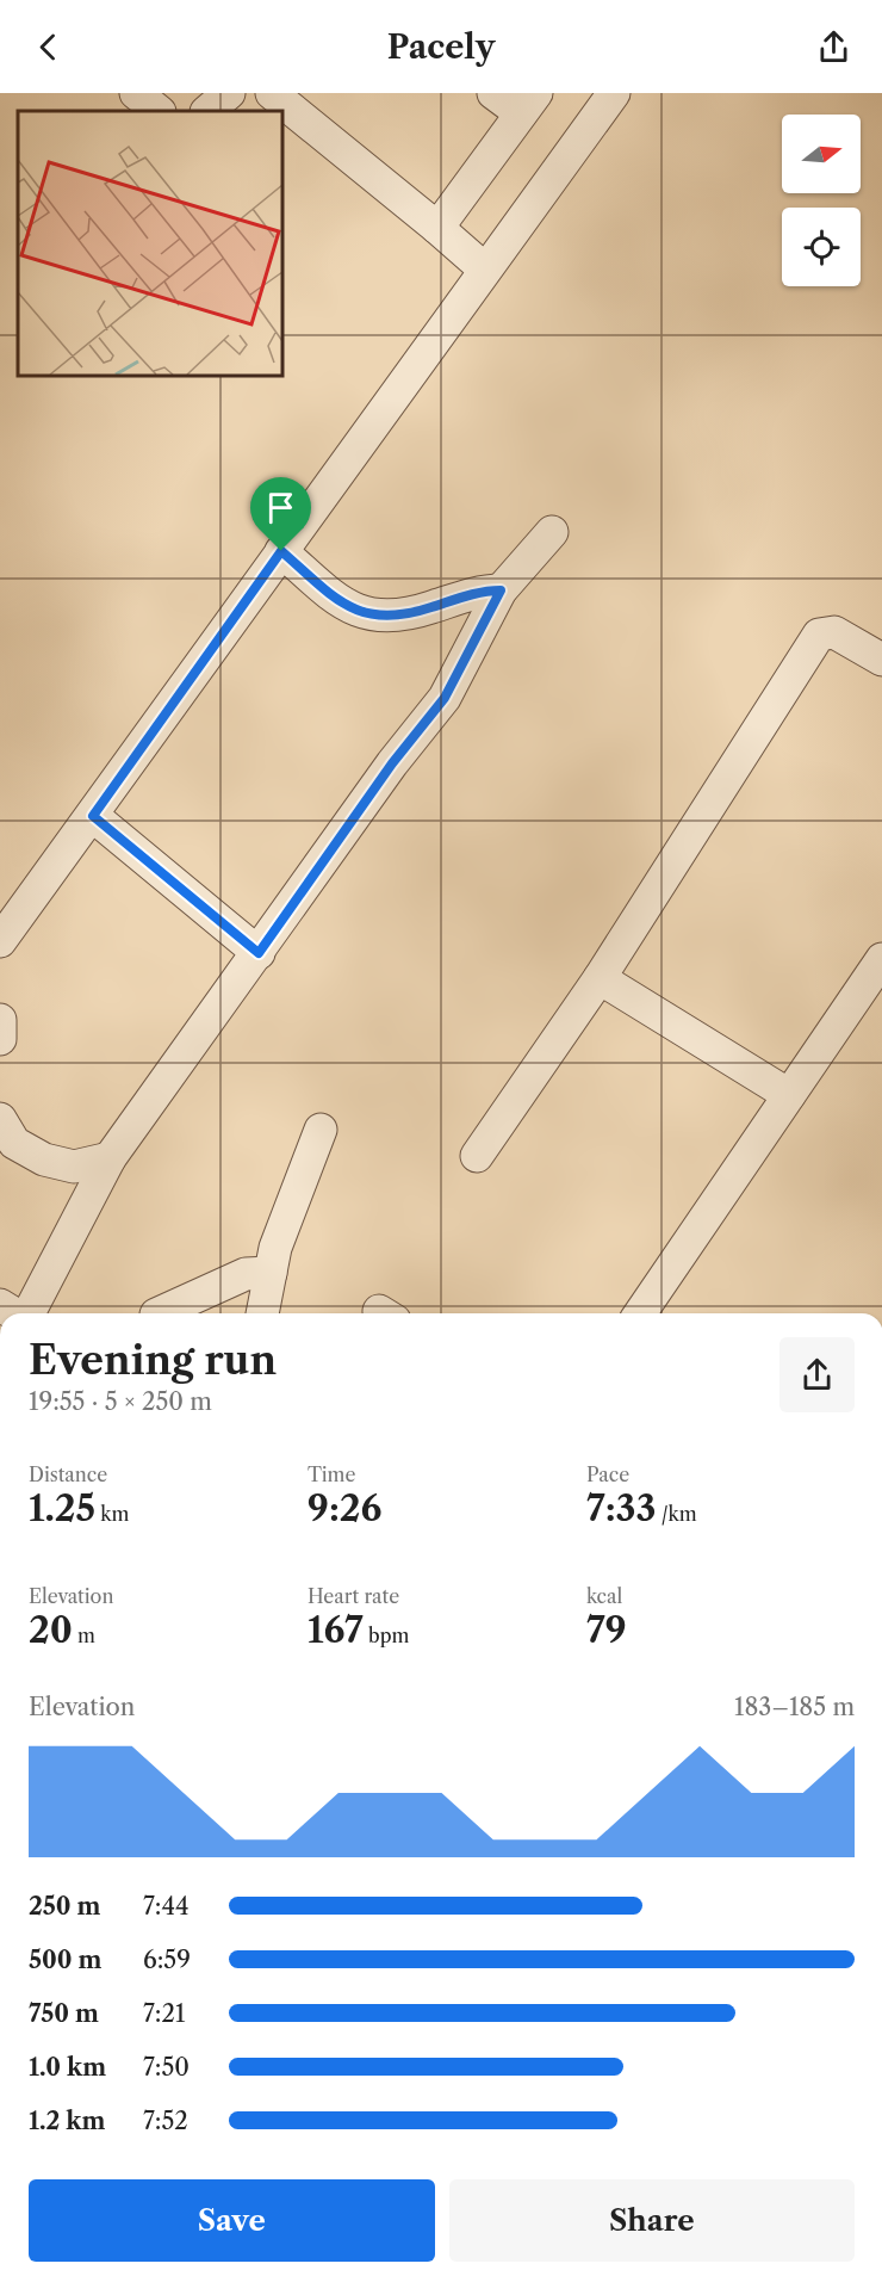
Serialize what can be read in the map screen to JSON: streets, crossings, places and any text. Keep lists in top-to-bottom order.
{
  "north": "right",
  "page": {
    "header": "Pacely",
    "heading": ["Evening run", "19:55 · 5 × 250 m"],
    "stats": [
      ["Distance", "1.25 km"],
      ["Time", "9:26"],
      ["Pace", "7:33 /km"],
      ["Elevation", "20 m"],
      ["Heart rate", "167 bpm"],
      ["kcal", "79"]
    ],
    "chart": ["Elevation", "183–185 m"],
    "list": [
      {
        "name": "250 m",
        "note": "7:44"
      },
      {
        "name": "500 m",
        "note": "6:59"
      },
      {
        "name": "750 m",
        "note": "7:21"
      },
      {
        "name": "1.0 km",
        "note": "7:50"
      },
      {
        "name": "1.2 km",
        "note": "7:52"
      }
    ],
    "buttons": ["Save", "Share"]
  }
}
